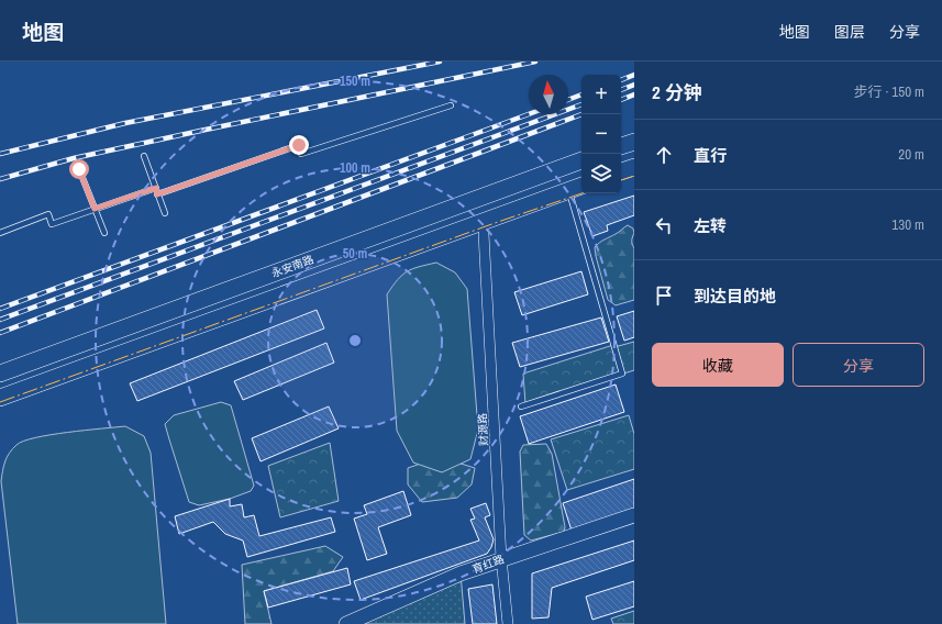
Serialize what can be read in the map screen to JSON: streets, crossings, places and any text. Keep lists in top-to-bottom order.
{
  "streets": {
    "main road": ["永安南路"],
    "street": ["财源路", "育红路"]
  },
  "crossings": [
    ["财源路", "育红路"]
  ],
  "north": "top",
  "page": {
    "header": "地图",
    "nav": ["地图", "图层", "分享"],
    "heading": ["2 分钟", "步行 · 150 m"],
    "map_buttons": ["+", "−"],
    "list": [
      ["直行", "20 m"],
      ["左转", "130 m"],
      "到达目的地"
    ],
    "buttons": ["收藏", "分享"]
  },
  "rings": ["150 m", "100 m", "50 m"]
}
